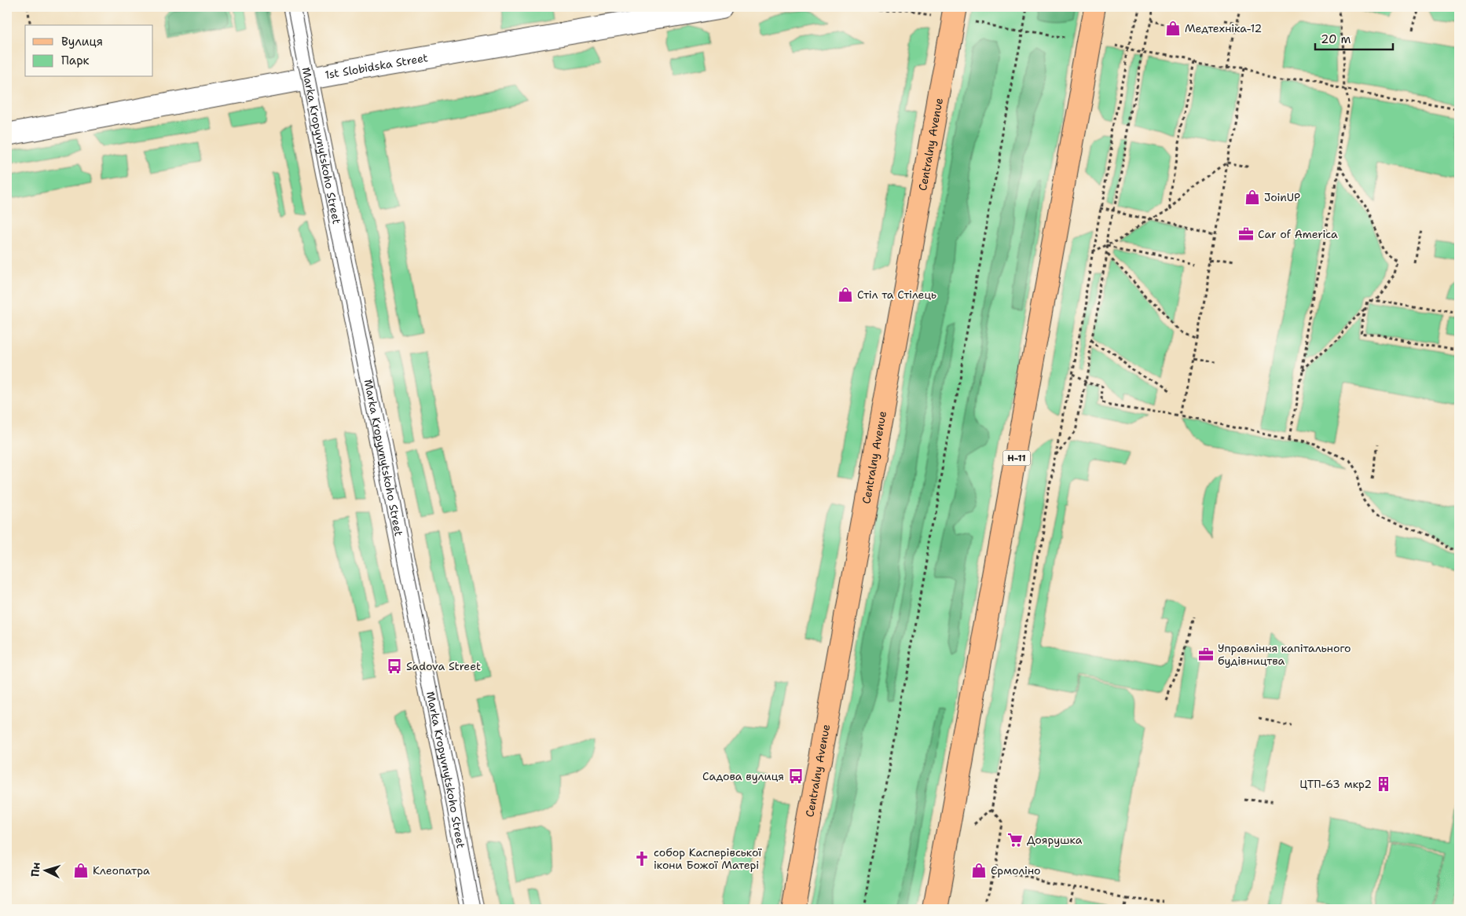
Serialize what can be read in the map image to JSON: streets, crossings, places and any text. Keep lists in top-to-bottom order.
{
  "streets": {
    "main road": ["Centralny Avenue", "Н-11"],
    "street": ["1st Slobidska Street", "Marka Kropyvnytskoho Street"]
  },
  "crossings": [
    ["1st Slobidska Street", "Marka Kropyvnytskoho Street"]
  ],
  "places": {
    "shop": [
      "Медтехніка-12",
      "JoinUP",
      "Стіл та Стілець",
      "Клеопатра",
      "Єрмоліно"
    ],
    "office": ["Car of America", "Управління капітального будівництва"],
    "bus stop": ["Sadova Street", "Садова вулиця"],
    "building": ["ЦТП-63 мкр2"],
    "supermarket": ["Доярушка"],
    "church": ["собор Касперівської ікони Божої Матері"]
  },
  "legend": ["Вулиця", "Парк"],
  "scale_bar": "20 m",
  "north": "left"
}
